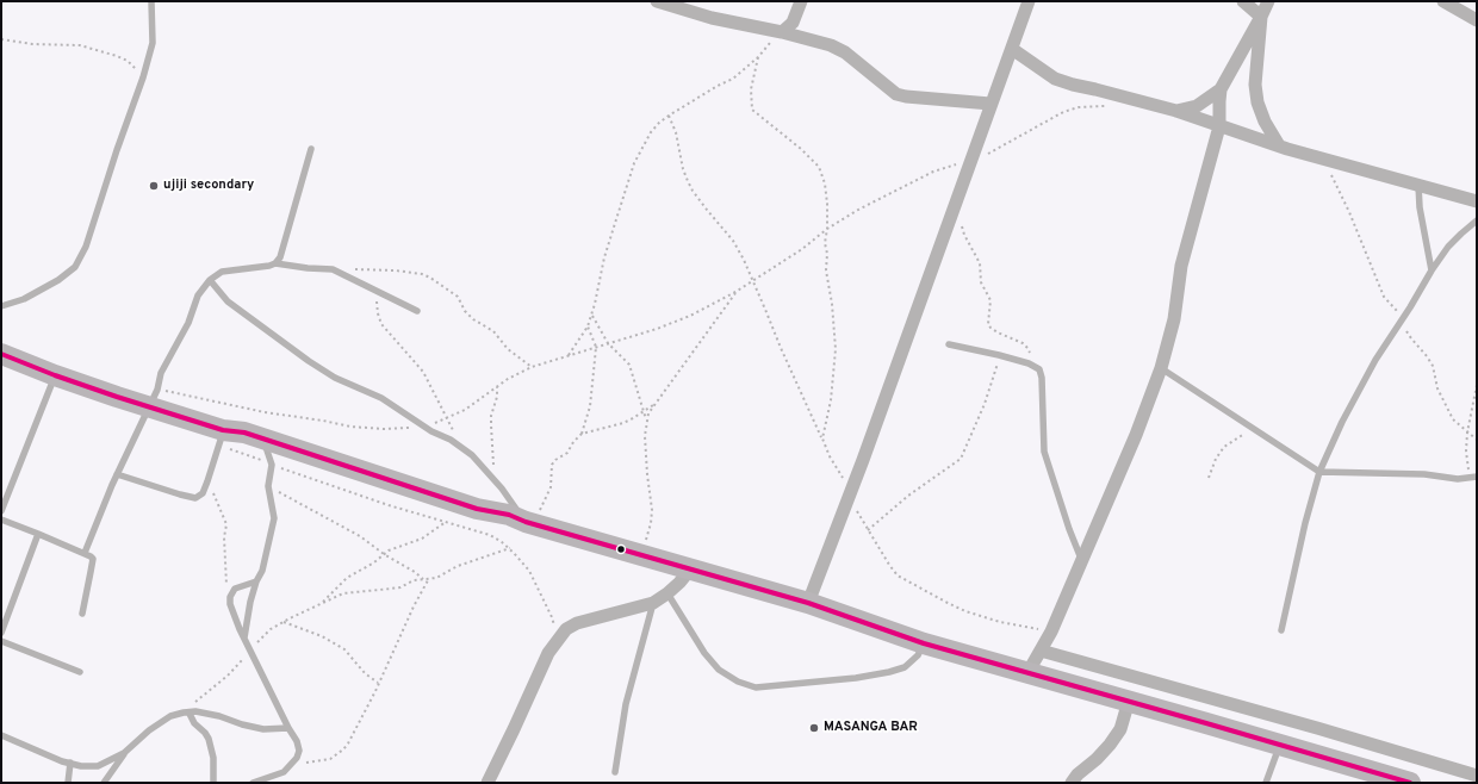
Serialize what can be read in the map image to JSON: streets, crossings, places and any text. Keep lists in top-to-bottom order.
{
  "places": ["ujiji secondary", "MASANGA BAR"]
}
